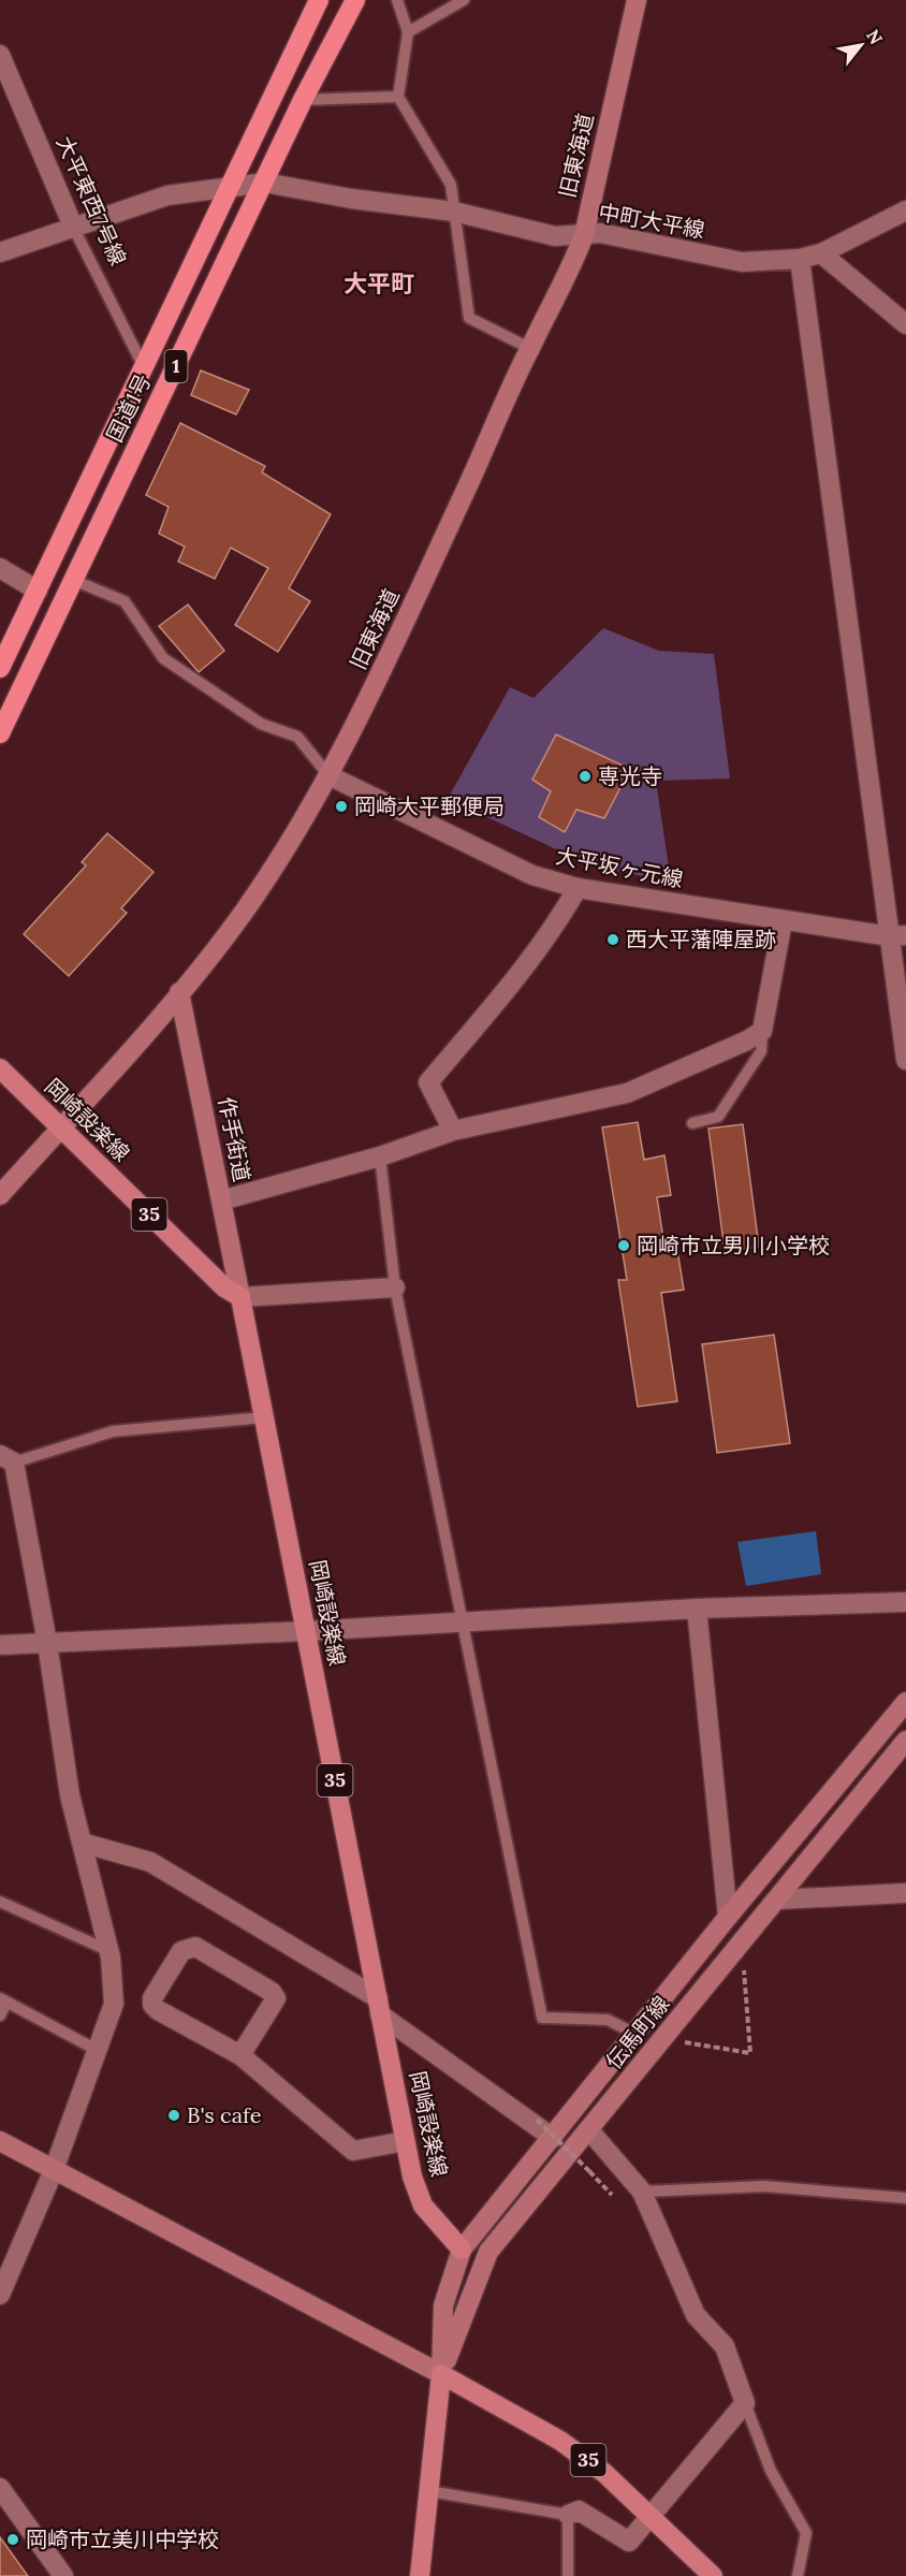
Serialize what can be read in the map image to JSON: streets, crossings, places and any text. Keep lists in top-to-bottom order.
{
  "streets": {
    "highway": ["1", "国道1号"],
    "main road": ["岡崎設楽線", "35"],
    "street": [
      "旧東海道",
      "大平東西7号線",
      "中町大平線",
      "大平坂ヶ元線",
      "作手街道",
      "伝馬町線"
    ]
  },
  "crossings": [
    ["旧東海道", "中町大平線"],
    ["旧東海道", "大平坂ヶ元線"],
    ["旧東海道", "岡崎設楽線"],
    ["旧東海道", "作手街道"],
    ["大平東西7号線", "中町大平線"],
    ["大平東西7号線", "国道1号"],
    ["中町大平線", "国道1号"],
    ["国道1号", "大平坂ヶ元線"],
    ["岡崎設楽線", "作手街道"],
    ["岡崎設楽線", "伝馬町線"],
    ["35", "伝馬町線"]
  ],
  "districts": ["大平町"],
  "places": [
    "専光寺",
    "岡崎大平郵便局",
    "西大平藩陣屋跡",
    "岡崎市立男川小学校",
    "B's cafe",
    "岡崎市立美川中学校"
  ],
  "north": "top right"
}
